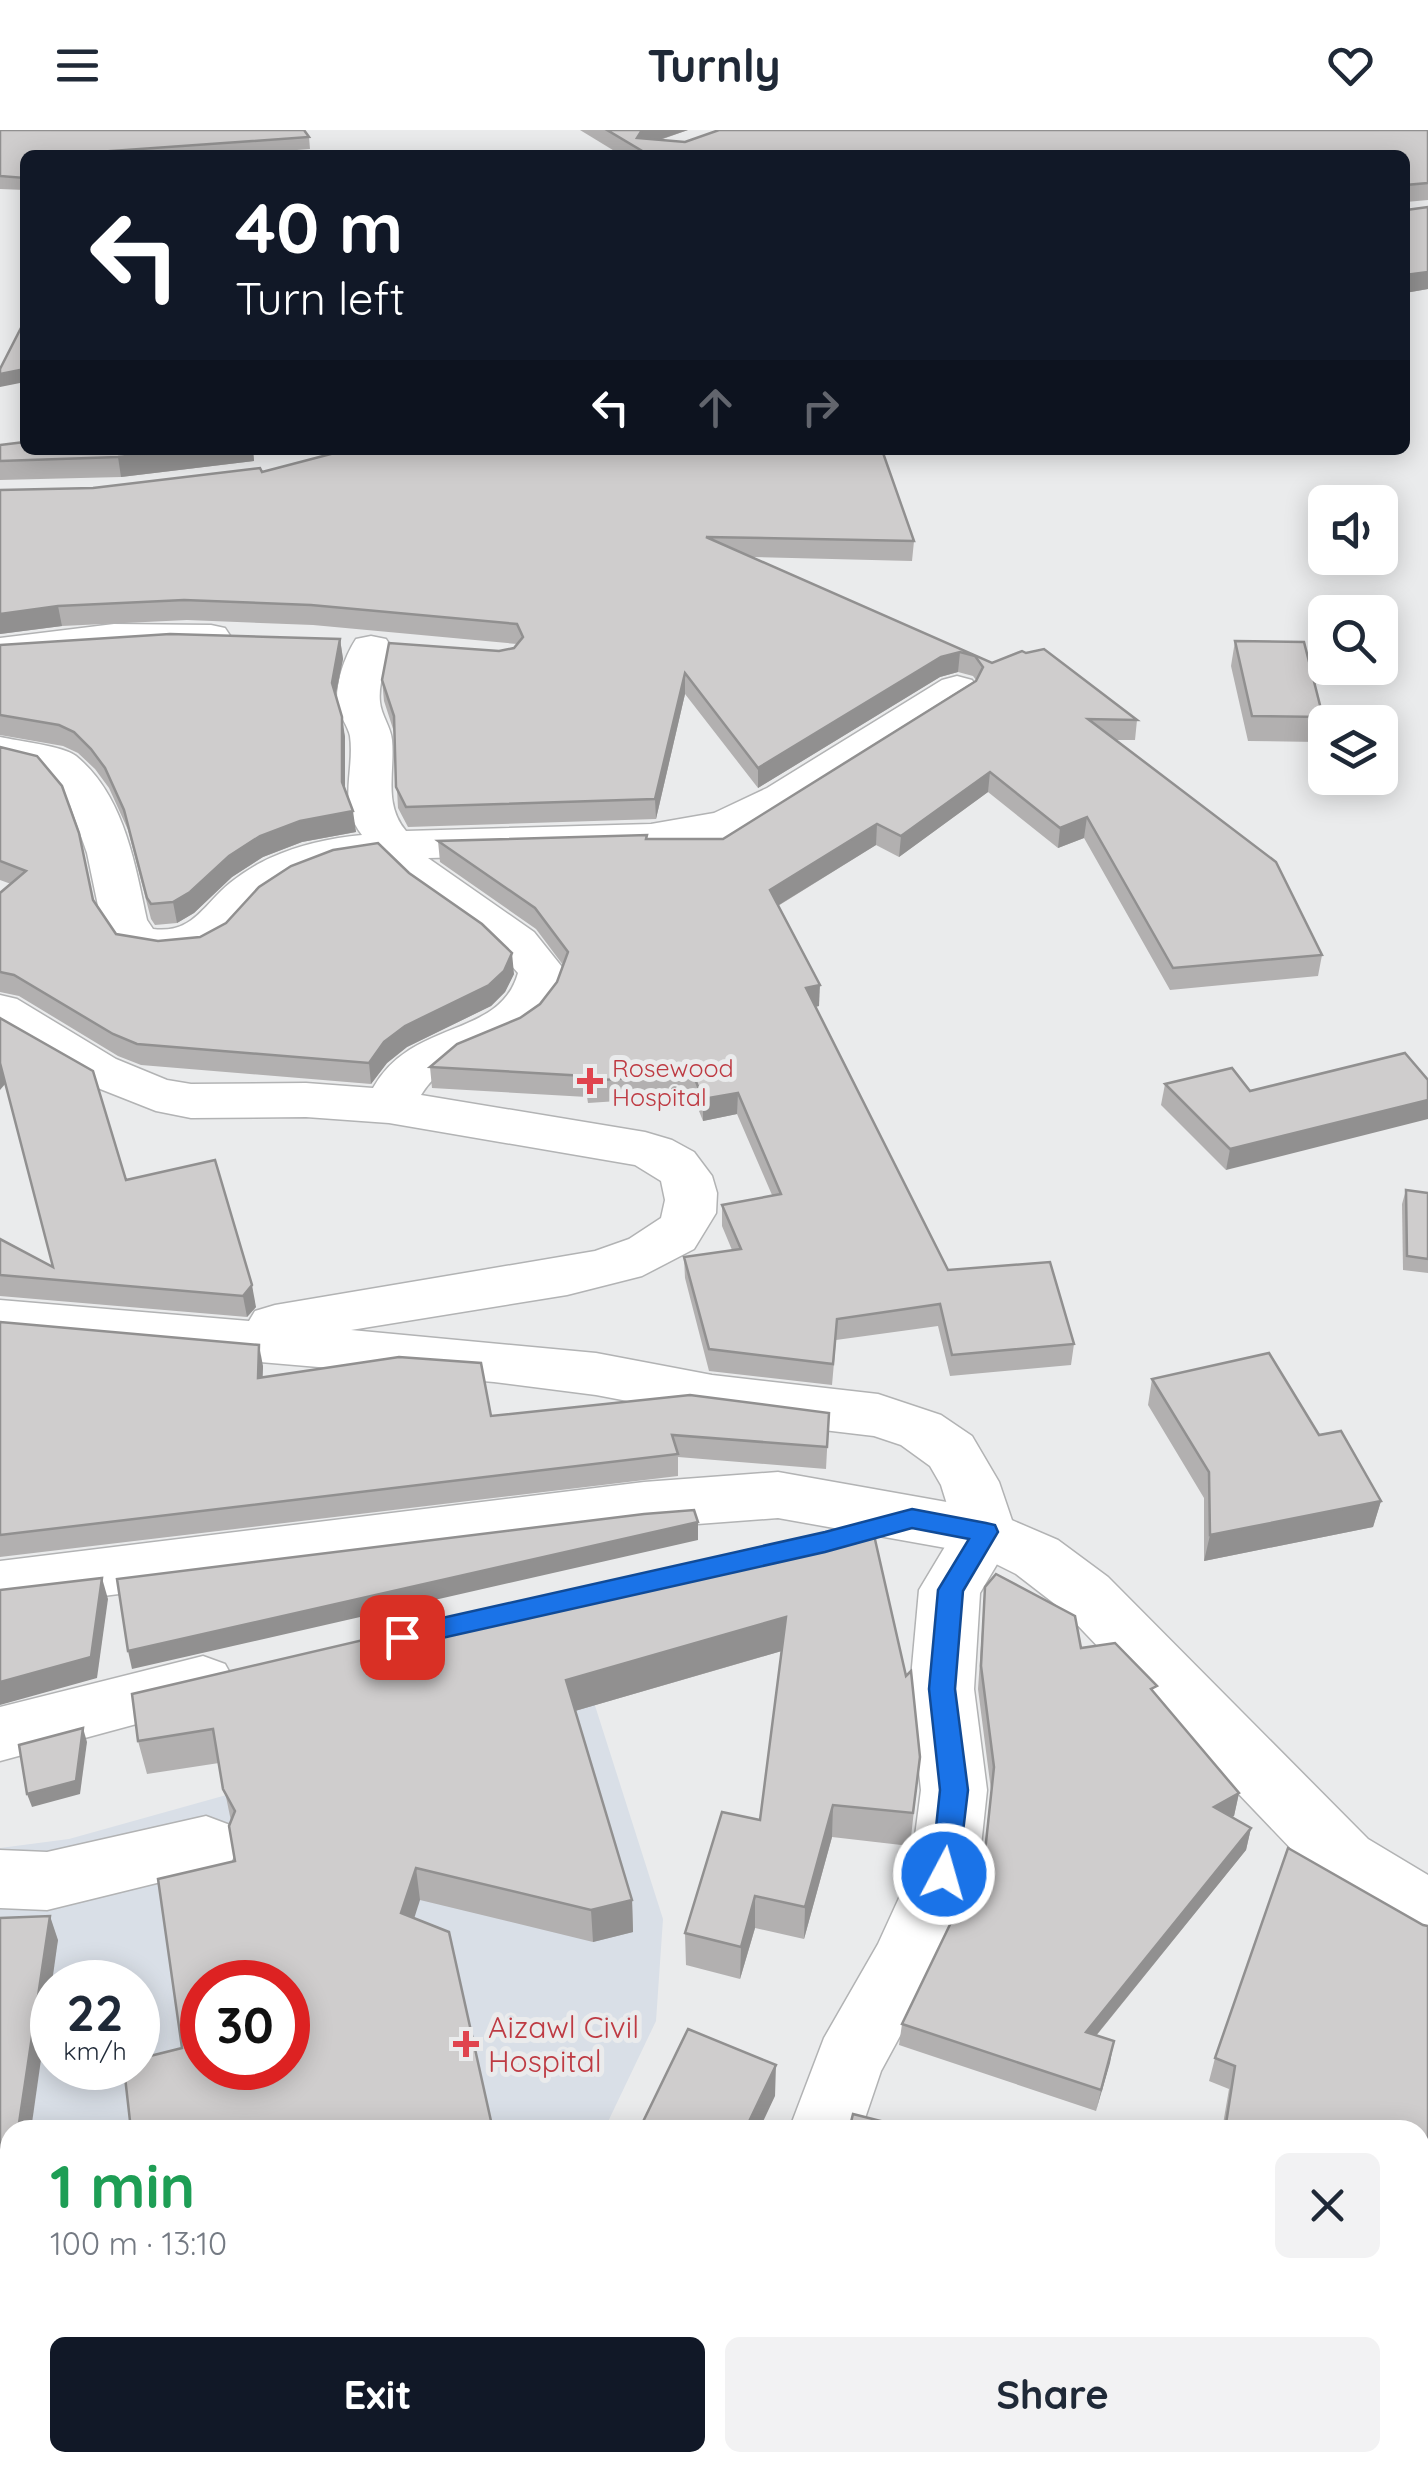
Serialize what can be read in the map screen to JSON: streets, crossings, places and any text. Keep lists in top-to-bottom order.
{
  "places": {
    "health": ["Rosewood Hospital", "Aizawl Civil Hospital"]
  },
  "page": {
    "header": "Turnly",
    "turn": ["40 m", "Turn left"],
    "speed": "22 km/h",
    "limit": "30",
    "heading": ["1 min", "100 m · 13:10"],
    "buttons": ["Exit", "Share"]
  }
}
